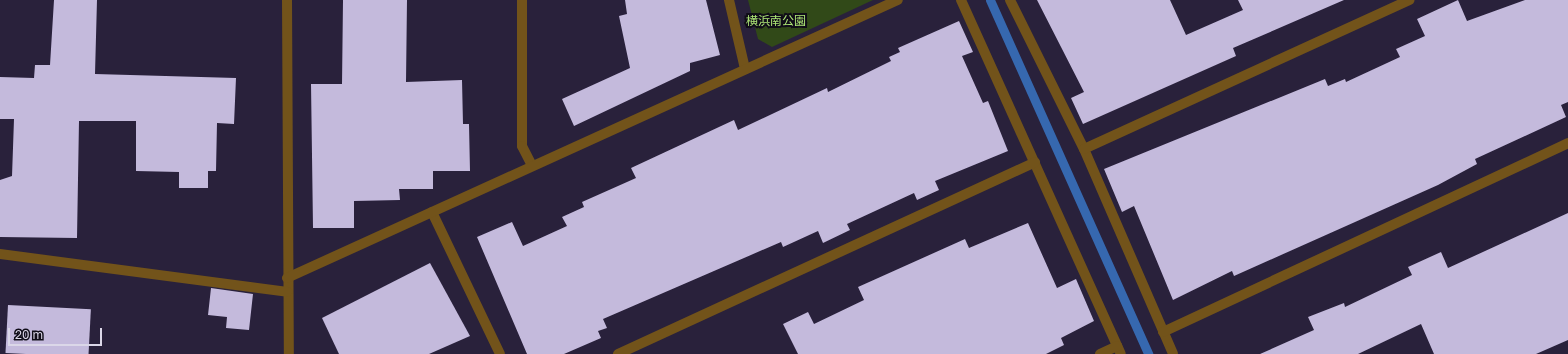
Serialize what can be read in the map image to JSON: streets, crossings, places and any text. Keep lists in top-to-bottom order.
{
  "parks": ["横浜南公園"],
  "scale_bar": "20 m"
}
